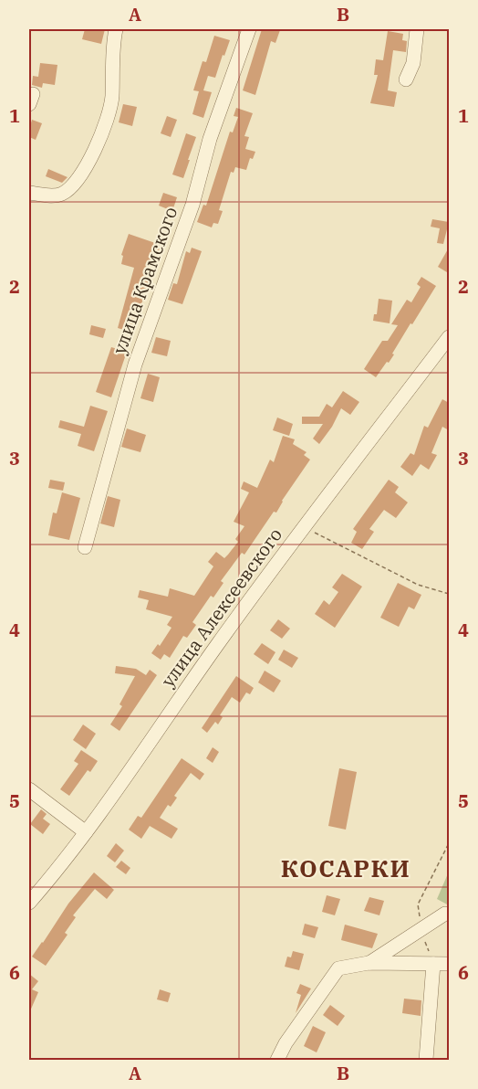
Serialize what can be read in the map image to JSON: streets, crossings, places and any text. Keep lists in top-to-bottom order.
{
  "streets": {
    "street": ["улица Крамского", "улица Алексеевского"]
  },
  "districts": ["КОСАРКИ"],
  "grid": {
    "columns": ["A", "B"],
    "rows": [
      "1",
      "2",
      "3",
      "4",
      "5",
      "6"
    ]
  }
}
